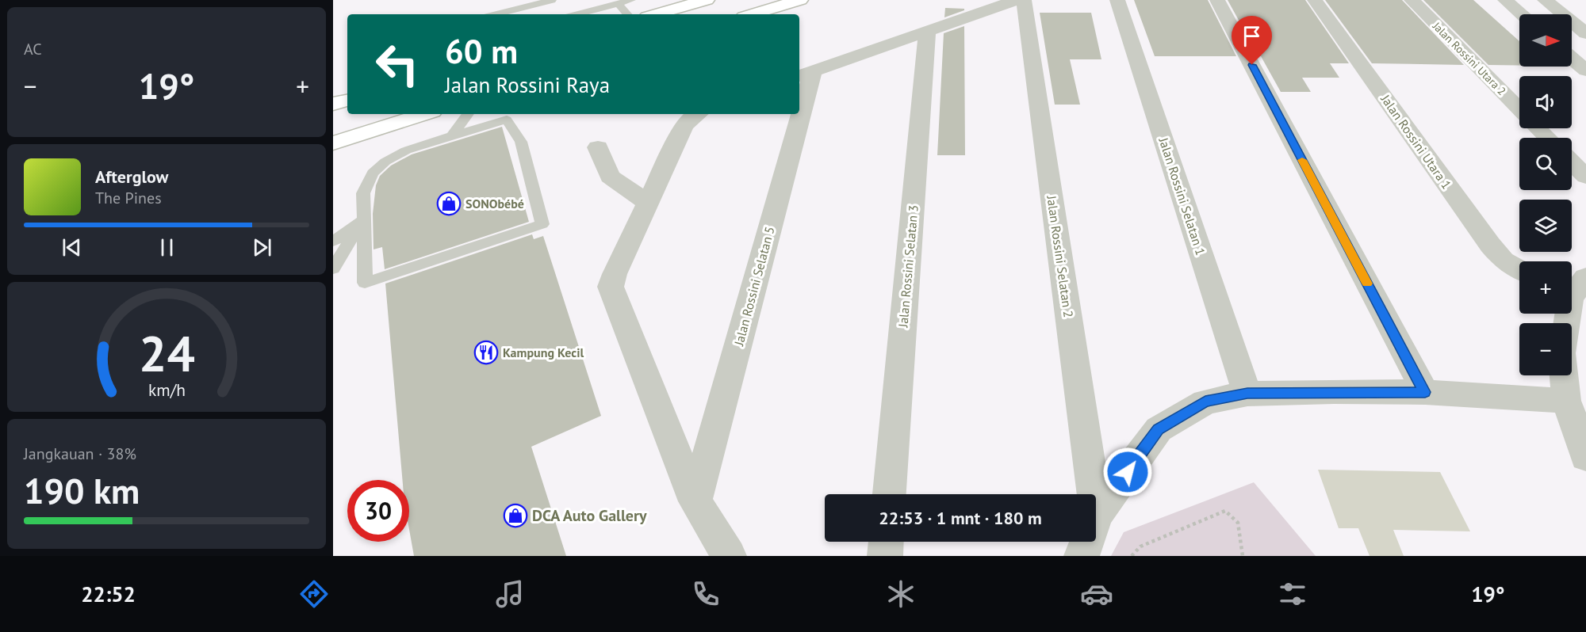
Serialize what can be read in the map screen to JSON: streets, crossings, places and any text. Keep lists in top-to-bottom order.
{
  "streets": {
    "street": [
      "Jalan Rossini Utara 2",
      "Jalan Rossini Utara 1",
      "Jalan Rossini Selatan 1",
      "Jalan Rossini Selatan 2",
      "Jalan Rossini Selatan 3",
      "Jalan Rossini Selatan 5"
    ]
  },
  "places": {
    "shop": ["SONObébé", "DCA Auto Gallery"],
    "restaurant": ["Kampung Kecil"]
  },
  "north": "right",
  "page": {
    "tile": [
      "AC",
      ["Jangkauan · 38%", "190 km"]
    ],
    "map_buttons": ["+", "−"],
    "turn": ["60 m", "Jalan Rossini Raya"],
    "heat": ["−", "19°", "+"],
    "song": ["Afterglow", "The Pines"],
    "limit": "30",
    "trip": "22:53 · 1 mnt · 180 m",
    "tabs": ["22:52", "19°"],
    "gauge": ["24", "km/h"]
  }
}
